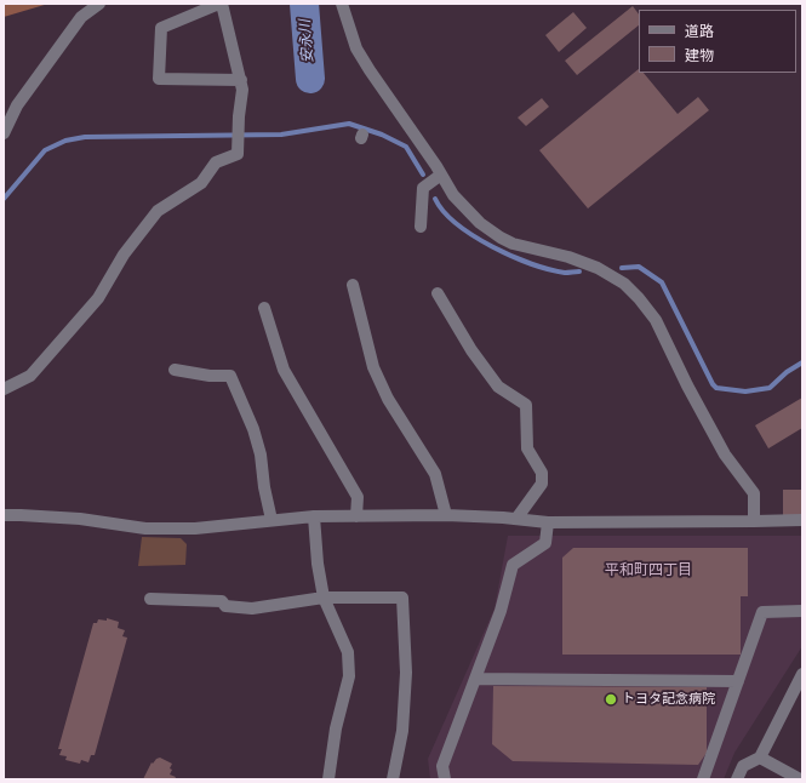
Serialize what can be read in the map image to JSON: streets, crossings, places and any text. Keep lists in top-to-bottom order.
{
  "districts": ["平和町四丁目"],
  "water": ["安永川"],
  "places": ["トヨタ記念病院"],
  "legend": ["道路", "建物"]
}
